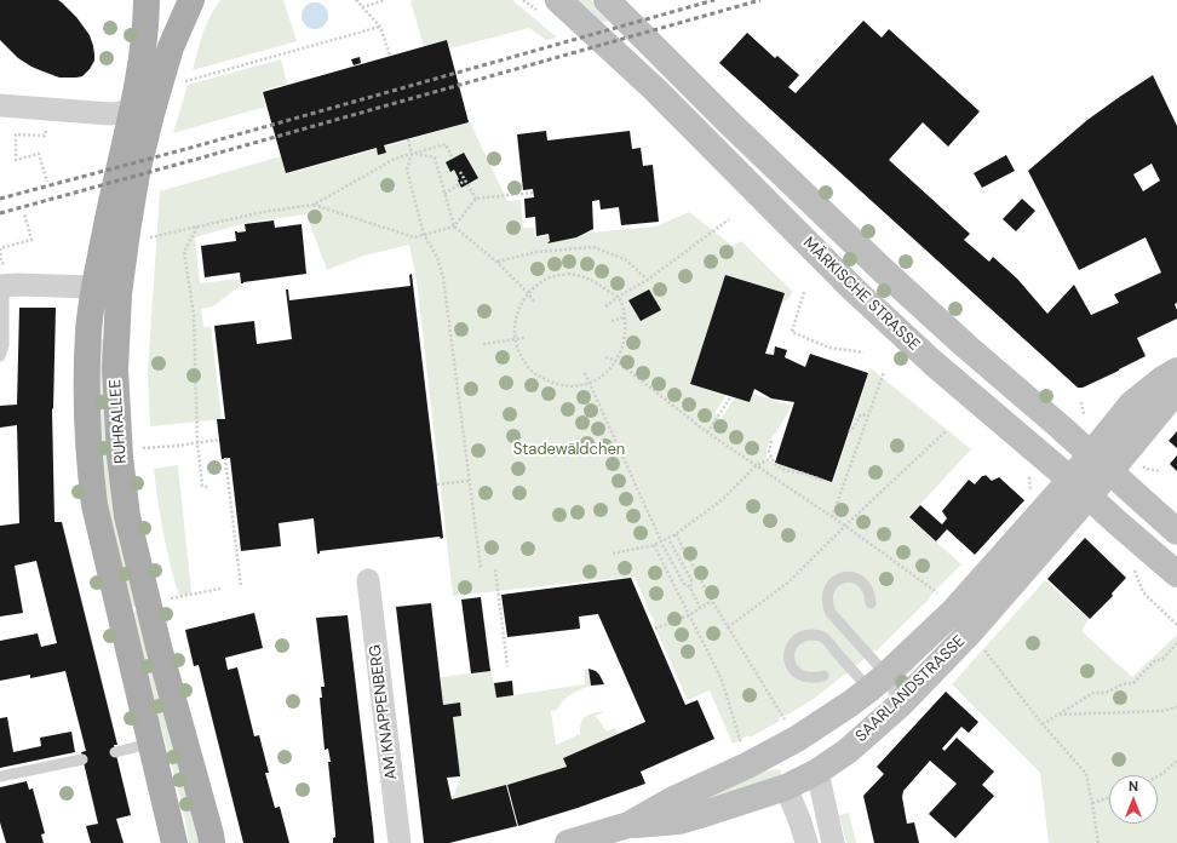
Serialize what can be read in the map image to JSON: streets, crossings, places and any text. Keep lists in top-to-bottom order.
{
  "streets": {
    "main road": ["MÄRKISCHE STRASSE", "RUHRALLEE", "SAARLANDSTRASSE"],
    "street": ["AM KNAPPENBERG"]
  },
  "crossings": [
    ["MÄRKISCHE STRASSE", "SAARLANDSTRASSE"]
  ],
  "parks": ["Stadewäldchen"],
  "north": "top"
}
